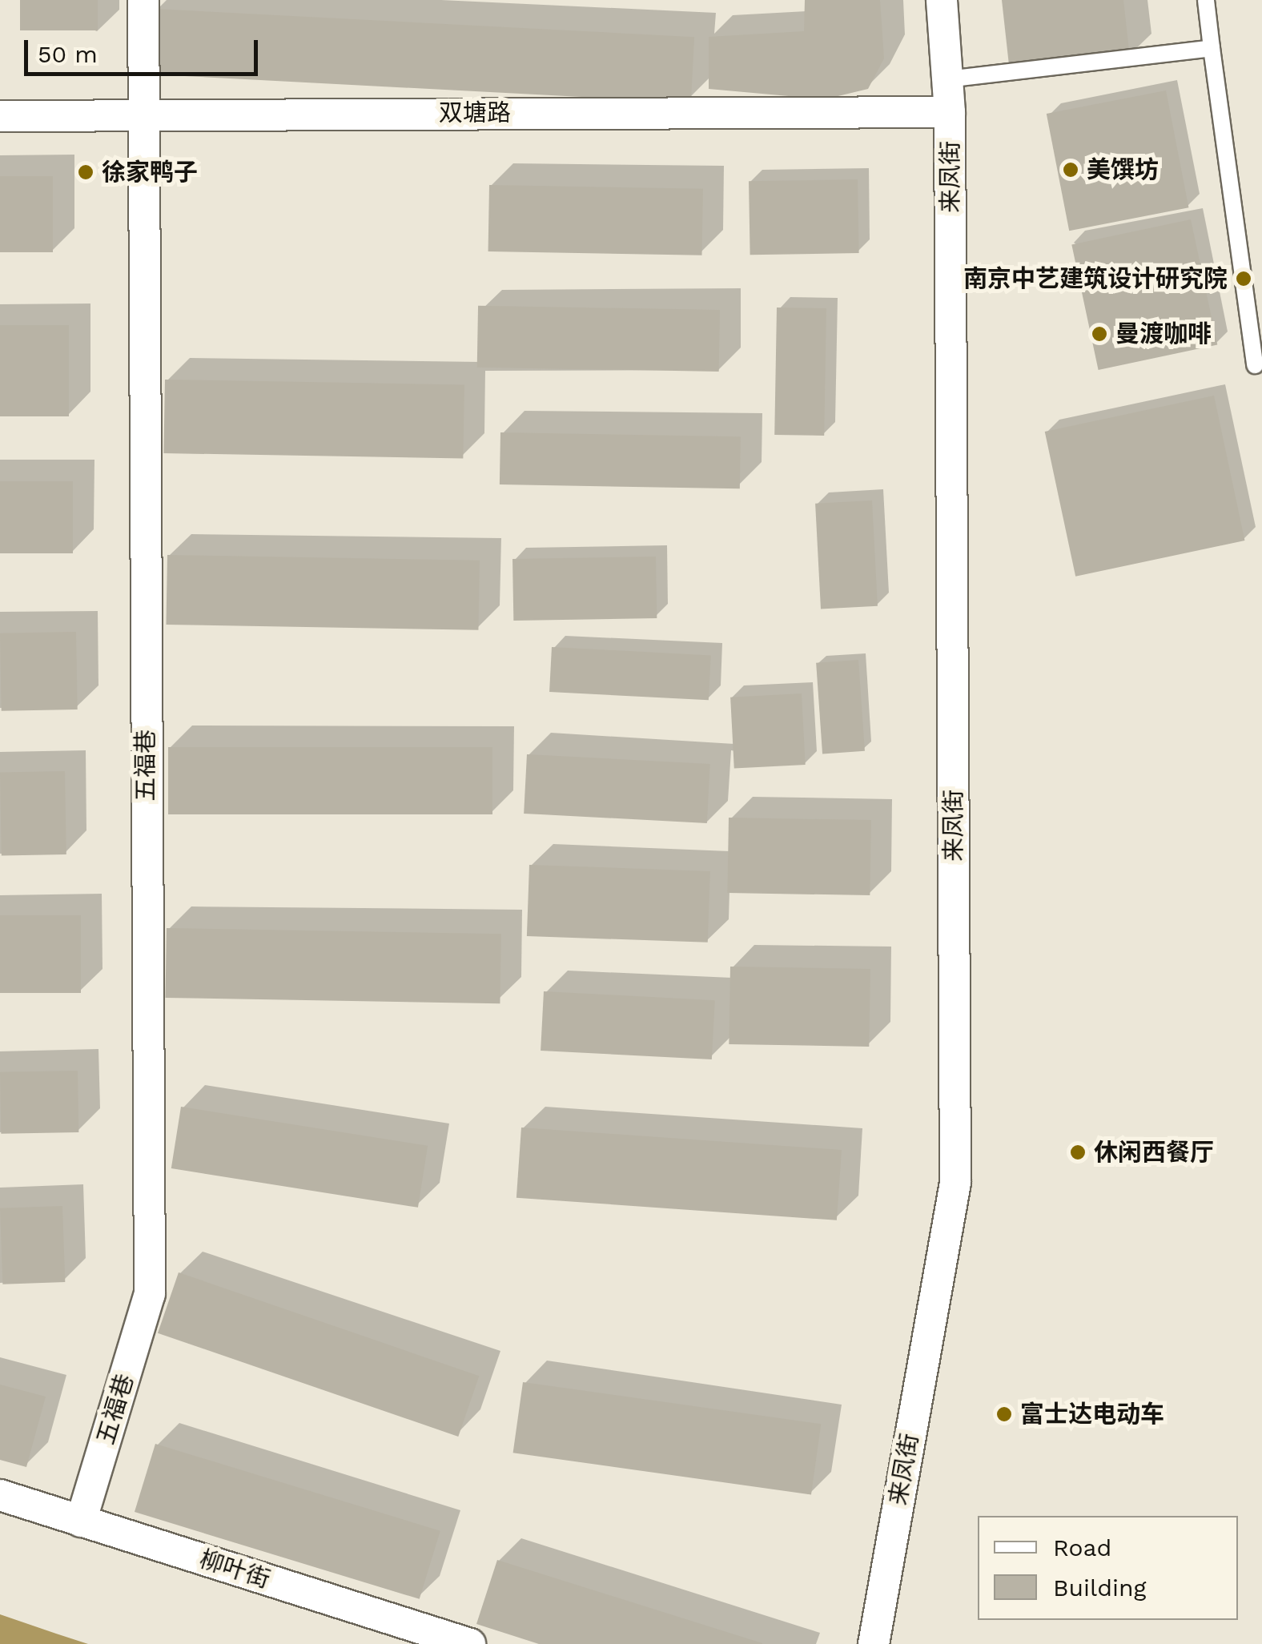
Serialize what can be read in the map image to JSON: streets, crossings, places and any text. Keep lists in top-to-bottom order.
{
  "streets": {
    "street": [
      "双塘路",
      "来凤街",
      "五福巷",
      "柳叶街"
    ]
  },
  "crossings": [
    ["双塘路", "来凤街"],
    ["双塘路", "五福巷"],
    ["五福巷", "柳叶街"]
  ],
  "places": [
    "美馔坊",
    "徐家鸭子",
    "南京中艺建筑设计研究院",
    "曼渡咖啡",
    "休闲西餐厅",
    "富士达电动车"
  ],
  "legend": ["Road", "Building"],
  "scale_bar": "50 m"
}
